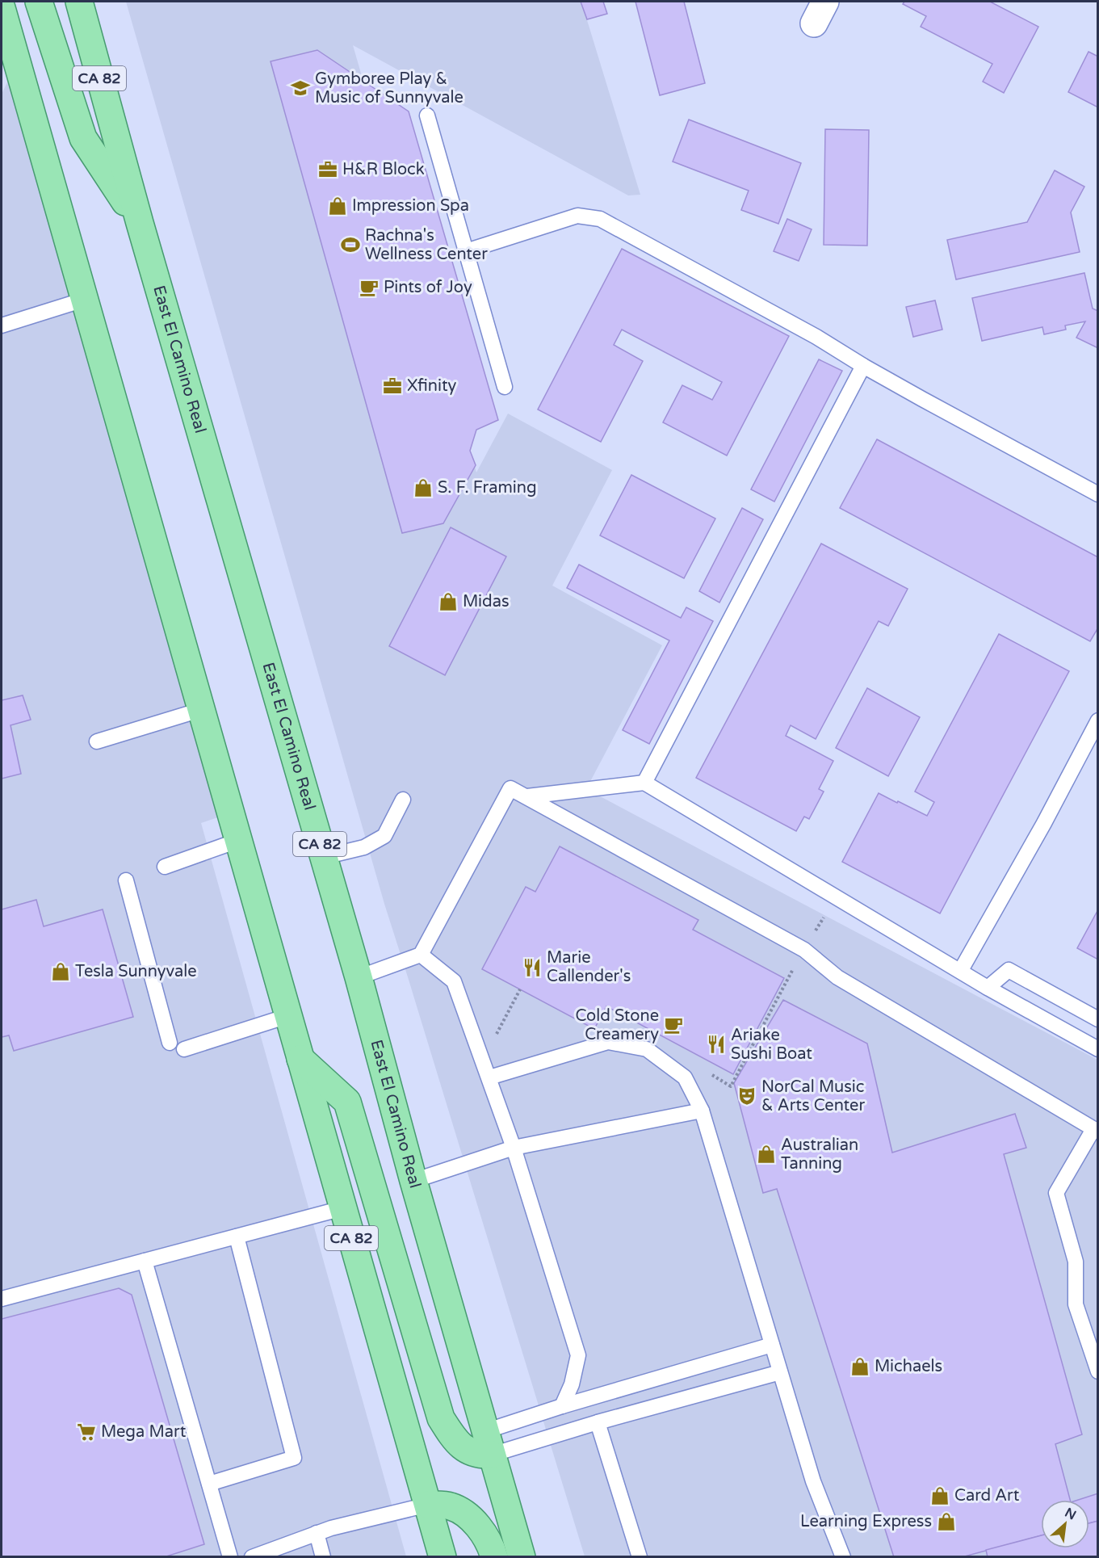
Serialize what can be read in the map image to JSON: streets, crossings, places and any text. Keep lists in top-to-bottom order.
{
  "streets": {
    "main road": ["CA 82", "East El Camino Real"]
  },
  "places": {
    "school or university": ["Gymboree Play & Music of Sunnyvale"],
    "office": ["H&R Block", "Xfinity"],
    "shop": [
      "Impression Spa",
      "S. F. Framing",
      "Midas",
      "Tesla Sunnyvale",
      "Australian Tanning",
      "Michaels",
      "Card Art",
      "Learning Express"
    ],
    "sports": ["Rachna's Wellness Center"],
    "cafe": ["Pints of Joy", "Cold Stone Creamery"],
    "restaurant": ["Marie Callender's", "Ariake Sushi Boat"],
    "theatre": ["NorCal Music & Arts Center"],
    "supermarket": ["Mega Mart"]
  },
  "north": "top right"
}
